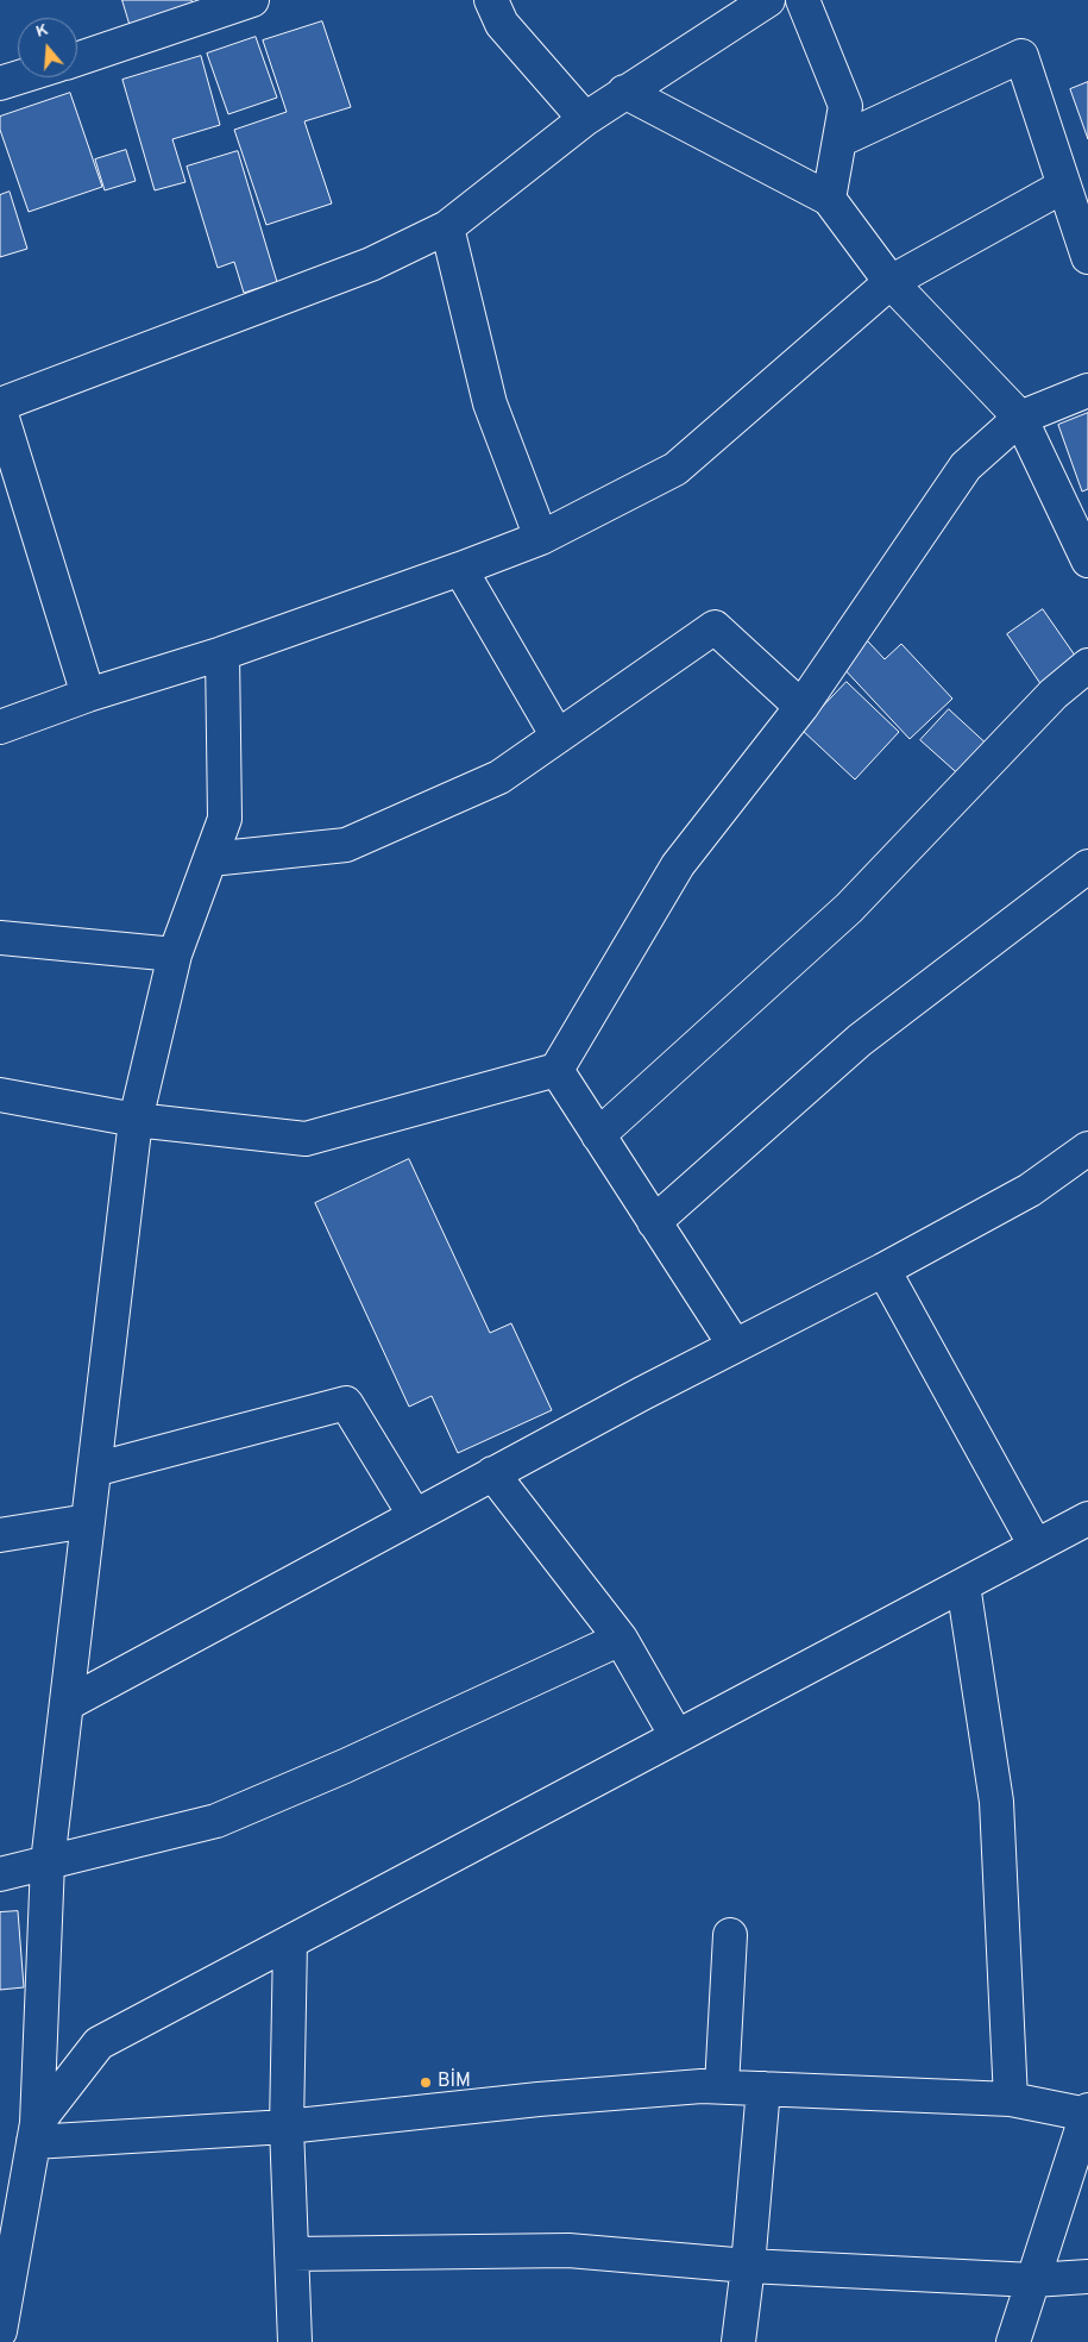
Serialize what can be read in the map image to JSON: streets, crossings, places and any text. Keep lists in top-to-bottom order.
{
  "places": ["BİM"],
  "north": "top"
}
